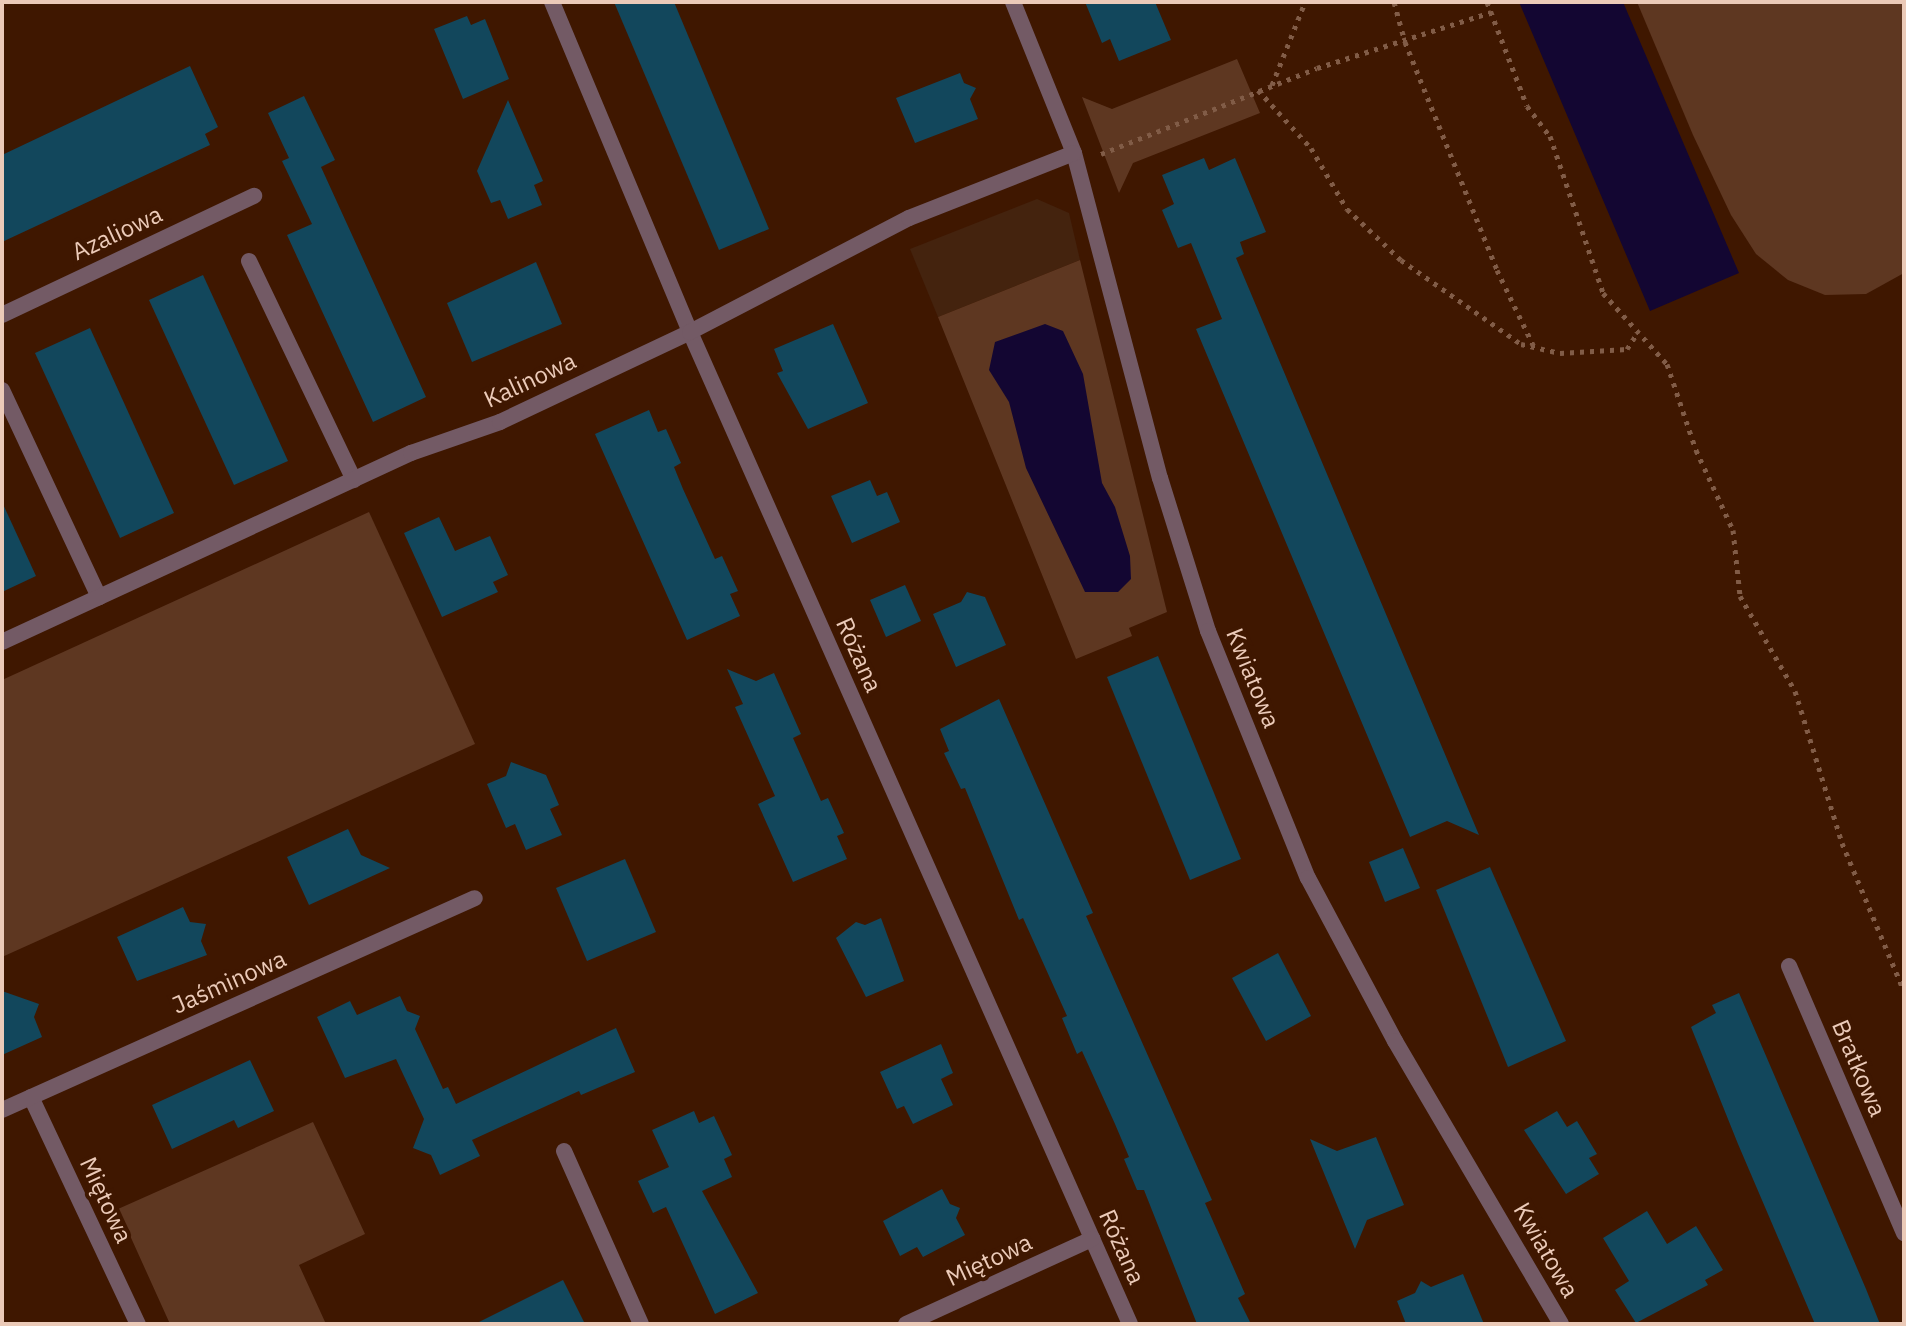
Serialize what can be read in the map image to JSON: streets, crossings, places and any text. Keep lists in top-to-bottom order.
{
  "streets": {
    "street": [
      "Azaliowa",
      "Kalinowa",
      "Różana",
      "Kwiatowa",
      "Jaśminowa",
      "Bratkowa",
      "Miętowa"
    ]
  },
  "crossings": [
    ["Kalinowa", "Różana"],
    ["Kalinowa", "Kwiatowa"],
    ["Różana", "Miętowa"],
    ["Jaśminowa", "Miętowa"]
  ]
}
